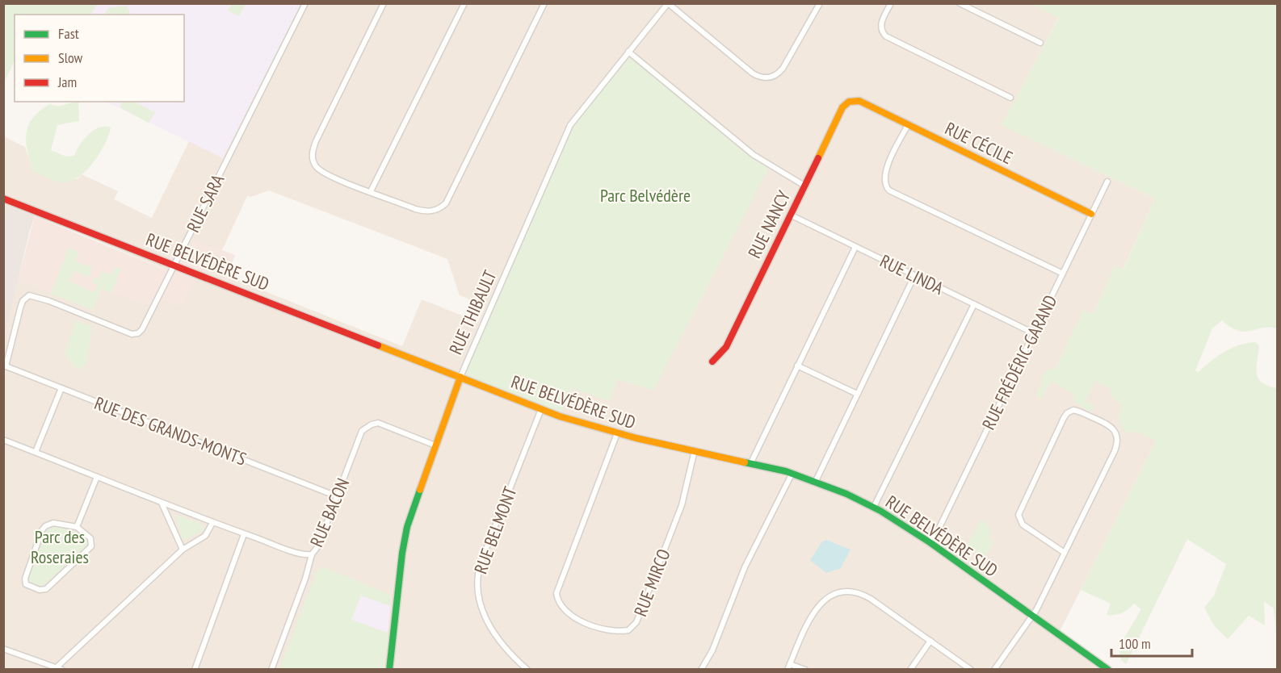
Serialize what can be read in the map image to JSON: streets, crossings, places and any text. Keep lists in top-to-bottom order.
{
  "streets": {
    "street": [
      "RUE CÉCILE",
      "RUE SARA",
      "RUE NANCY",
      "RUE BELVÉDÈRE SUD",
      "RUE LINDA",
      "RUE THIBAULT",
      "RUE FRÉDÉRIC-GARAND",
      "RUE DES GRANDS-MONTS",
      "RUE BACON",
      "RUE BELMONT",
      "RUE MIRCO"
    ]
  },
  "crossings": [
    ["RUE CÉCILE", "RUE NANCY"],
    ["RUE CÉCILE", "RUE FRÉDÉRIC-GARAND"],
    ["RUE SARA", "RUE BELVÉDÈRE SUD"],
    ["RUE SARA", "RUE DES GRANDS-MONTS"],
    ["RUE NANCY", "RUE LINDA"],
    ["RUE BELVÉDÈRE SUD", "RUE THIBAULT"],
    ["RUE BELVÉDÈRE SUD", "RUE FRÉDÉRIC-GARAND"],
    ["RUE BELVÉDÈRE SUD", "RUE BELMONT"],
    ["RUE BELVÉDÈRE SUD", "RUE MIRCO"],
    ["RUE LINDA", "RUE FRÉDÉRIC-GARAND"],
    ["RUE THIBAULT", "RUE BACON"],
    ["RUE DES GRANDS-MONTS", "RUE BACON"]
  ],
  "parks": ["Parc Belvédère", "Parc des Roseraies"],
  "legend": ["Fast", "Slow", "Jam"],
  "scale_bar": "100 m"
}
